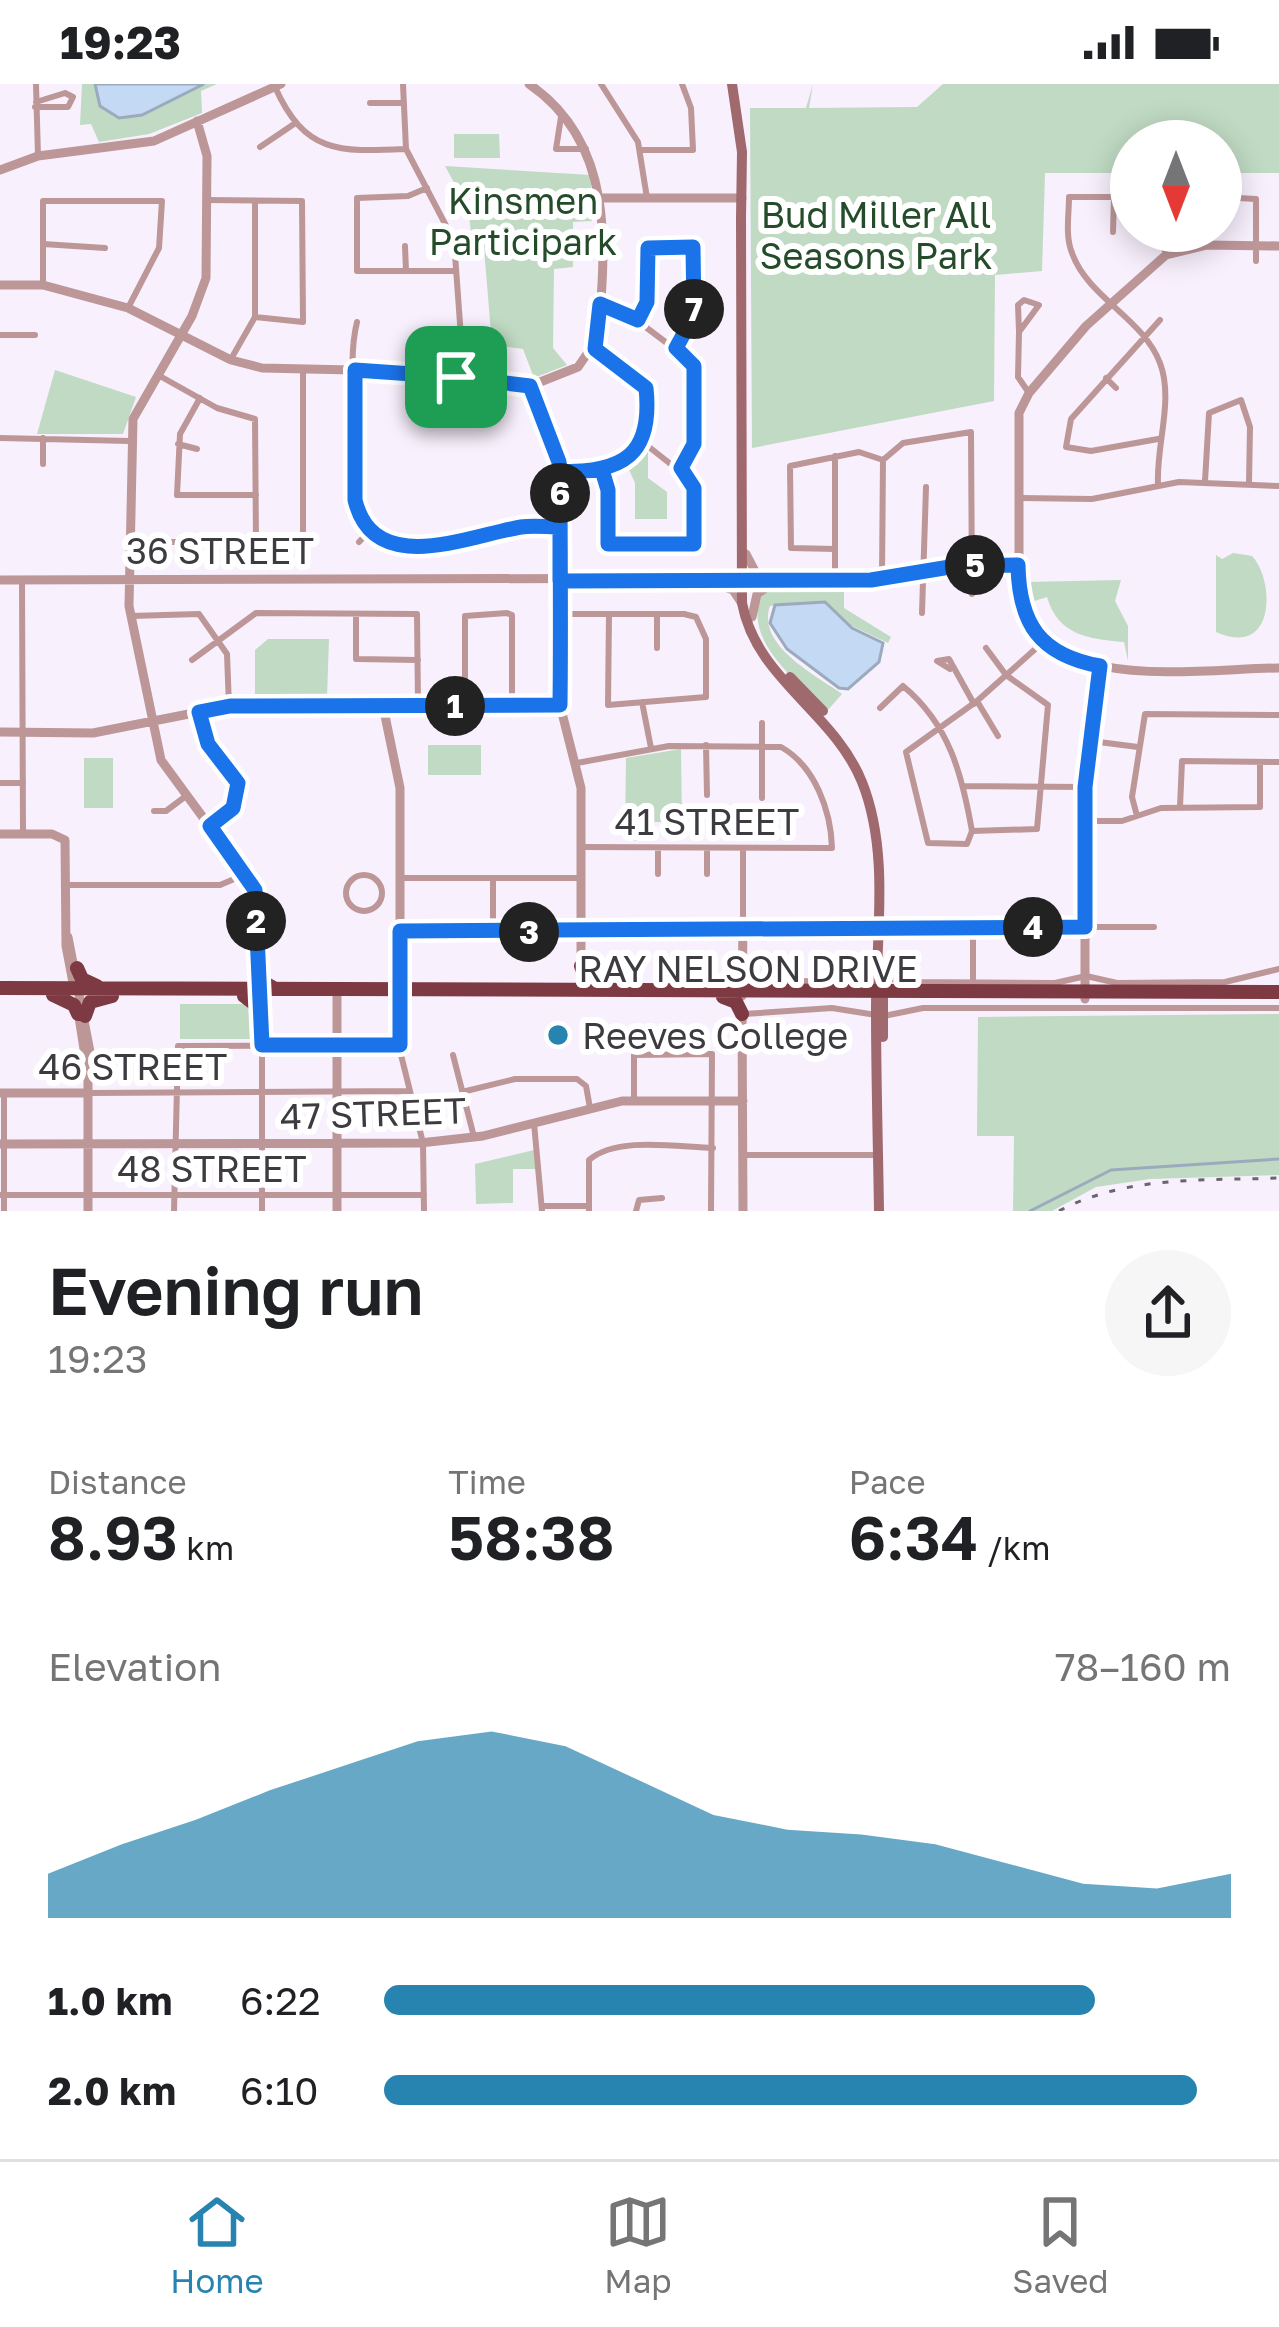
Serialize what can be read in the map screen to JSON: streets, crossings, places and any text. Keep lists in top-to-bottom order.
{
  "streets": {
    "highway": ["RAY NELSON DRIVE"],
    "street": [
      "36 STREET",
      "41 STREET",
      "46 STREET",
      "47 STREET",
      "48 STREET"
    ]
  },
  "parks": ["Kinsmen Participark", "Bud Miller All Seasons Park"],
  "places": ["Reeves College"],
  "north": "bottom",
  "page": {
    "status": "19:23",
    "pins": [
      "7",
      "6",
      "5",
      "1",
      "2",
      "4",
      "3"
    ],
    "heading": ["Evening run", "19:23"],
    "stats": [
      ["Distance", "8.93 km"],
      ["Time", "58:38"],
      ["Pace", "6:34 /km"]
    ],
    "chart": ["Elevation", "78–160 m"],
    "list": [
      {
        "name": "1.0 km",
        "note": "6:22"
      },
      {
        "name": "2.0 km",
        "note": "6:10"
      }
    ],
    "tabs": ["Home", "Map", "Saved"]
  }
}
